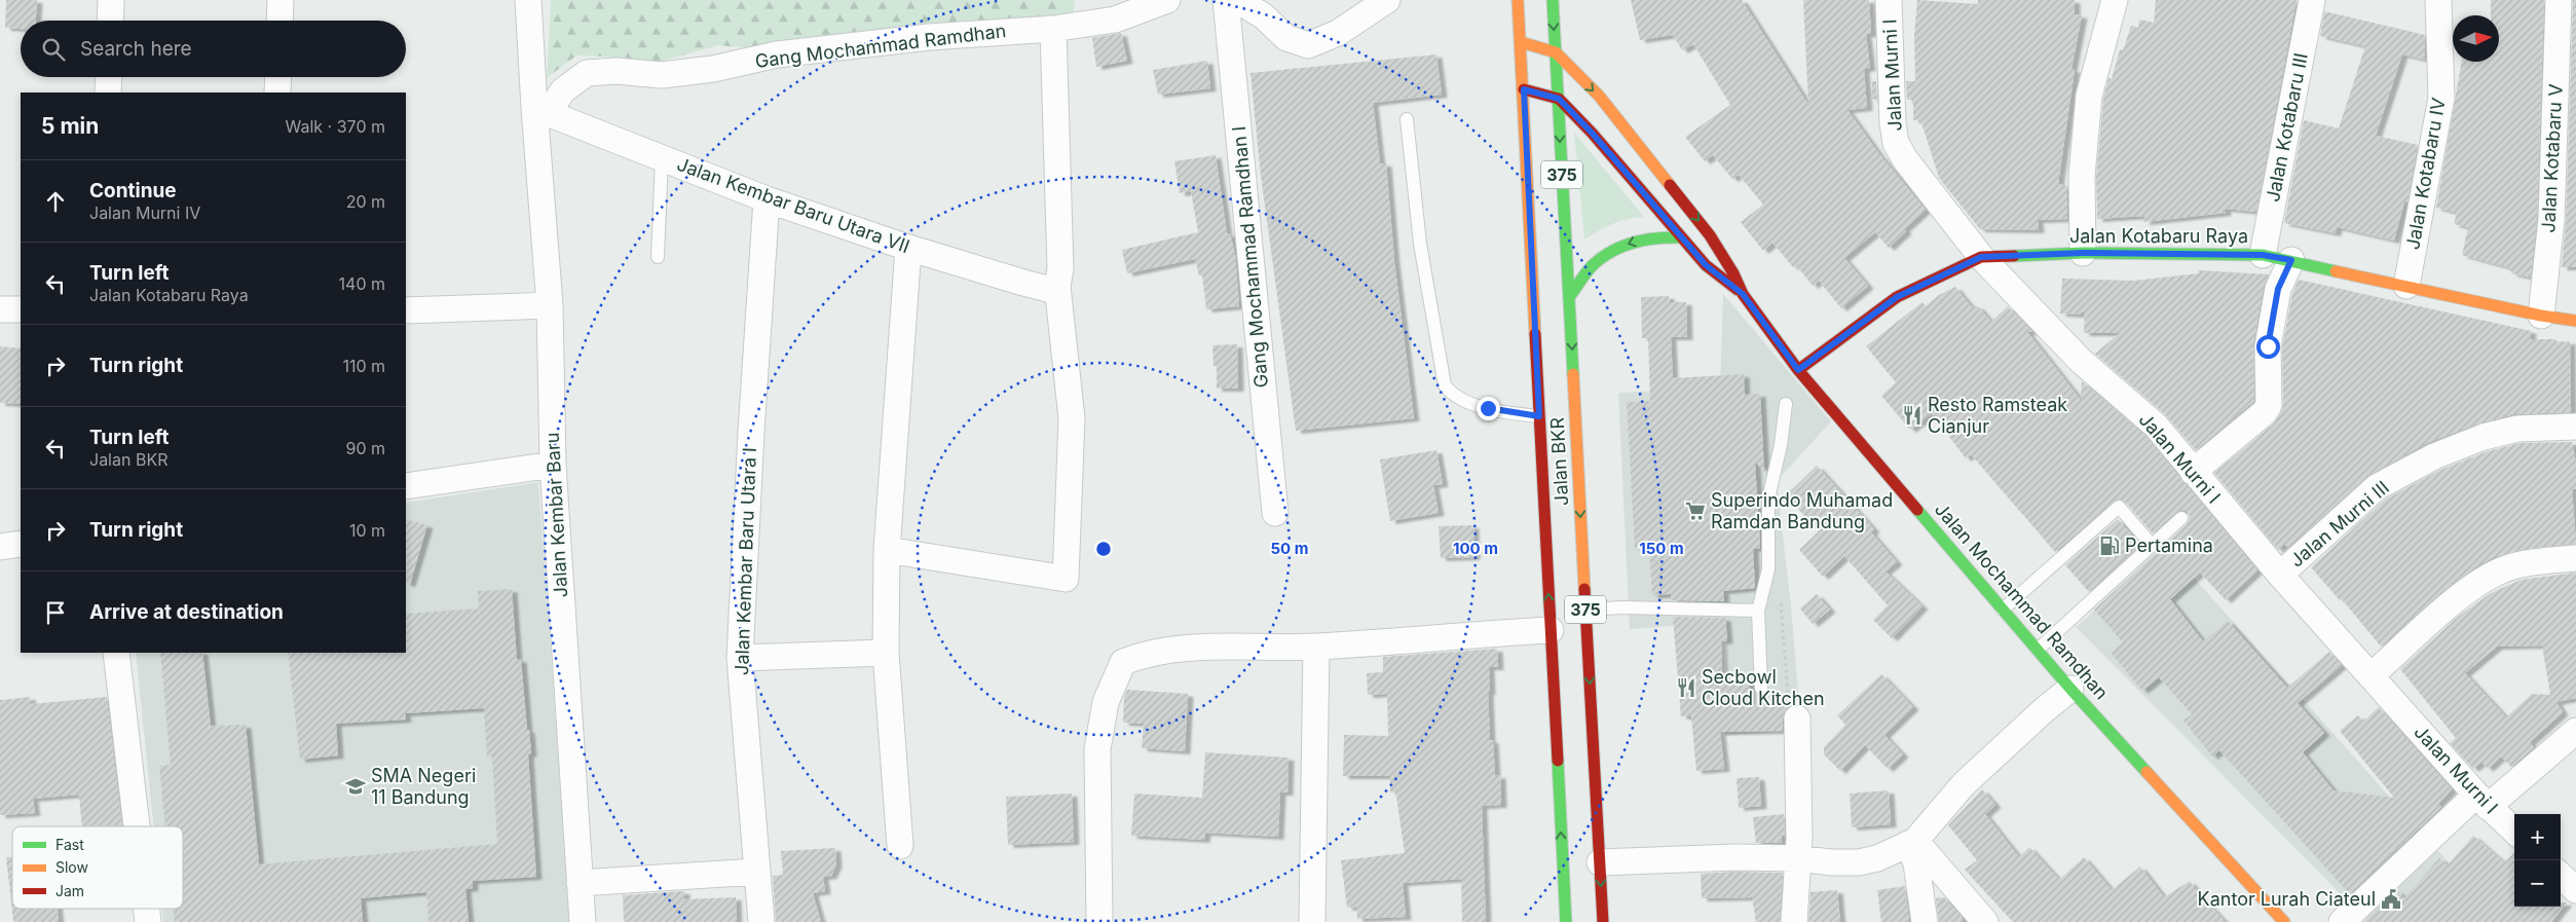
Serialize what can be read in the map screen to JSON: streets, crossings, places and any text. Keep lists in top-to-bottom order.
{
  "streets": {
    "main road": [
      "375",
      "Jalan Kotabaru Raya",
      "Jalan BKR",
      "Jalan Mochammad Ramdhan"
    ],
    "street": [
      "Gang Mochammad Ramdhan",
      "Jalan Murni I",
      "Jalan Kotabaru III",
      "Jalan Kotabaru V",
      "Jalan Kotabaru IV",
      "Jalan Kembar Baru Utara VII",
      "Gang Mochammad Ramdhan I",
      "Jalan Kembar Baru",
      "Jalan Murni III",
      "Jalan Kembar Baru Utara I"
    ]
  },
  "crossings": [
    ["Gang Mochammad Ramdhan", "Jalan Kembar Baru Utara VII"],
    ["Gang Mochammad Ramdhan", "Jalan Kembar Baru"],
    ["Jalan Murni I", "Jalan Kotabaru Raya"],
    ["Jalan Murni I", "Jalan Murni III"],
    ["Jalan Kotabaru III", "Jalan Kotabaru Raya"],
    ["Jalan Kotabaru V", "Jalan Kotabaru Raya"],
    ["Jalan Kotabaru IV", "Jalan Kotabaru Raya"],
    ["Jalan Kembar Baru Utara VII", "Jalan Kembar Baru"],
    ["Jalan Kembar Baru Utara VII", "Jalan Kembar Baru Utara I"],
    ["Jalan Kotabaru Raya", "Jalan Mochammad Ramdhan"],
    ["Jalan BKR", "Jalan Mochammad Ramdhan"]
  ],
  "places": {
    "restaurant": ["Resto Ramsteak Cianjur", "Secbowl Cloud Kitchen"],
    "supermarket": ["Superindo Muhamad Ramdan Bandung"],
    "fuel station": ["Pertamina"],
    "school or university": ["SMA Negeri 11 Bandung"],
    "public building": ["Kantor Lurah Ciateul"]
  },
  "legend": ["Fast", "Slow", "Jam"],
  "north": "right",
  "page": {
    "search": "Search here",
    "heading": ["5 min", "Walk · 370 m"],
    "list": [
      ["Continue", "Jalan Murni IV", "20 m"],
      ["Turn left", "Jalan Kotabaru Raya", "140 m"],
      ["Turn right", "110 m"],
      ["Turn left", "Jalan BKR", "90 m"],
      ["Turn right", "10 m"],
      "Arrive at destination"
    ],
    "map_buttons": ["+", "−"]
  },
  "rings": ["50 m", "100 m", "150 m"]
}
